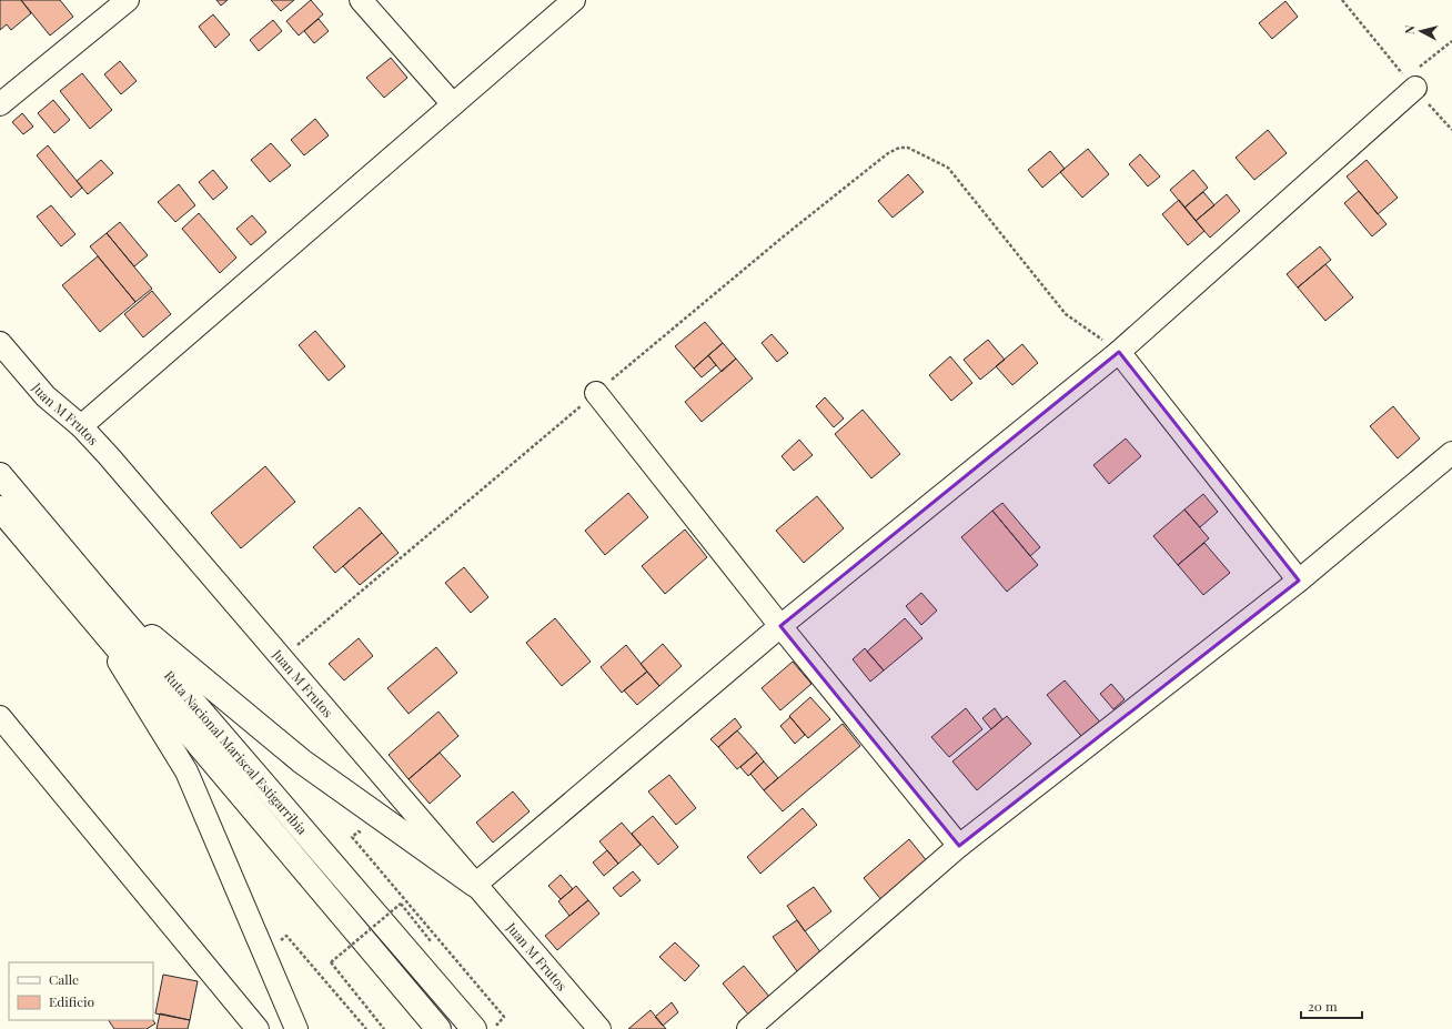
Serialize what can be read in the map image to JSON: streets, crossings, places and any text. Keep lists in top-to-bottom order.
{
  "streets": {
    "highway": ["Ruta Nacional Mariscal Estigarribia"],
    "street": ["Juan M Frutos"]
  },
  "legend": ["Calle", "Edificio"],
  "scale_bar": "20 m",
  "north": "left"
}
